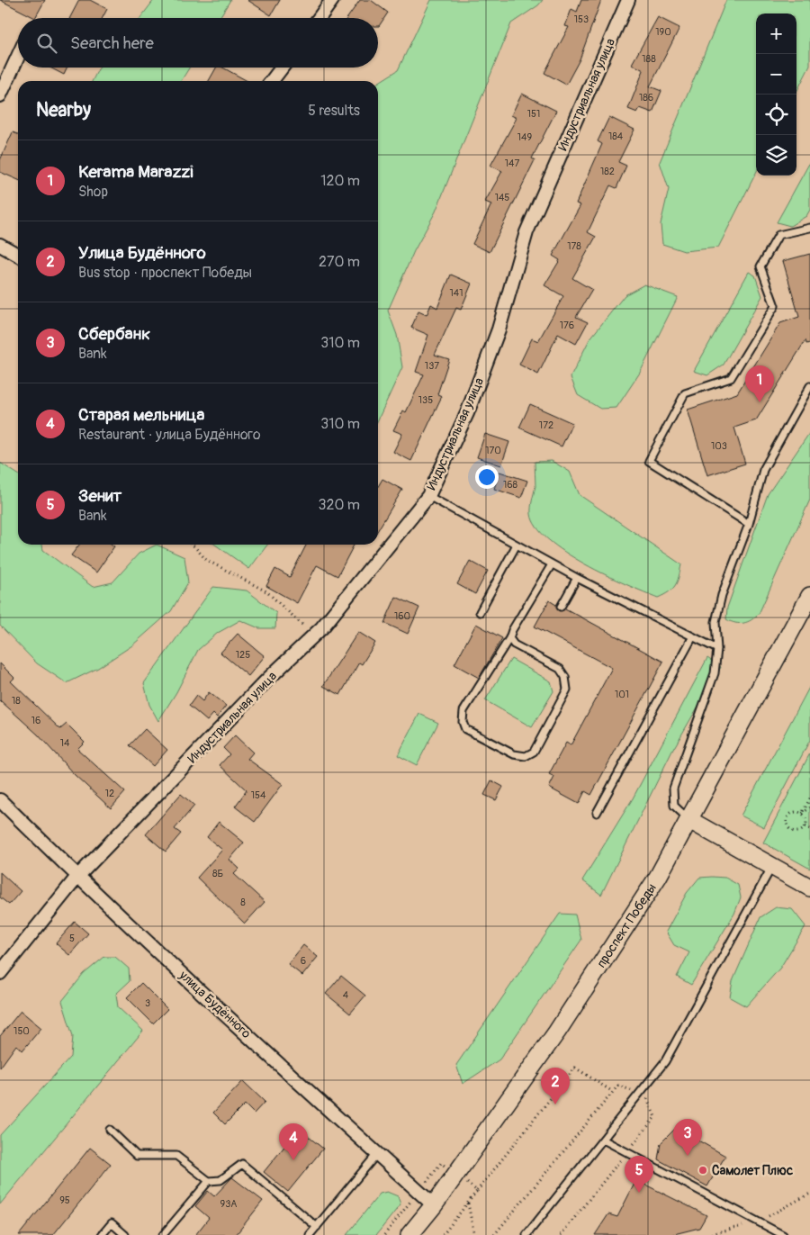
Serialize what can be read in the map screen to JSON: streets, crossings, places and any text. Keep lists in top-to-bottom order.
{
  "streets": {
    "main road": ["проспект Победы"],
    "street": ["Индустриальная улица", "улица Будённого"]
  },
  "crossings": [
    ["Индустриальная улица", "улица Будённого"],
    ["проспект Победы", "улица Будённого"]
  ],
  "places": ["Самолет Плюс"],
  "house_numbers": [
    "153",
    "190",
    "188",
    "186",
    "151",
    "184",
    "149",
    "147",
    "182",
    "145",
    "178",
    "141",
    "176",
    "137",
    "135",
    "172",
    "103",
    "170",
    "168",
    "160",
    "125",
    "101",
    "18",
    "16",
    "14",
    "12",
    "154",
    "8Б",
    "8",
    "5",
    "6",
    "4",
    "3",
    "150",
    "95",
    "93А"
  ],
  "page": {
    "map_buttons": ["+", "−"],
    "search": "Search here",
    "heading": ["Nearby", "5 results"],
    "list": [
      {
        "mark": "1",
        "name": "Kerama Marazzi",
        "note": "Shop",
        "value": "120 m"
      },
      {
        "mark": "2",
        "name": "Улица Будённого",
        "note": "Bus stop · проспект Победы",
        "value": "270 m"
      },
      {
        "mark": "3",
        "name": "Сбербанк",
        "note": "Bank",
        "value": "310 m"
      },
      {
        "mark": "4",
        "name": "Старая мельница",
        "note": "Restaurant · улица Будённого",
        "value": "310 m"
      },
      {
        "mark": "5",
        "name": "Зенит",
        "note": "Bank",
        "value": "320 m"
      }
    ],
    "pins": [
      "1",
      "2",
      "3",
      "4",
      "5"
    ]
  }
}
